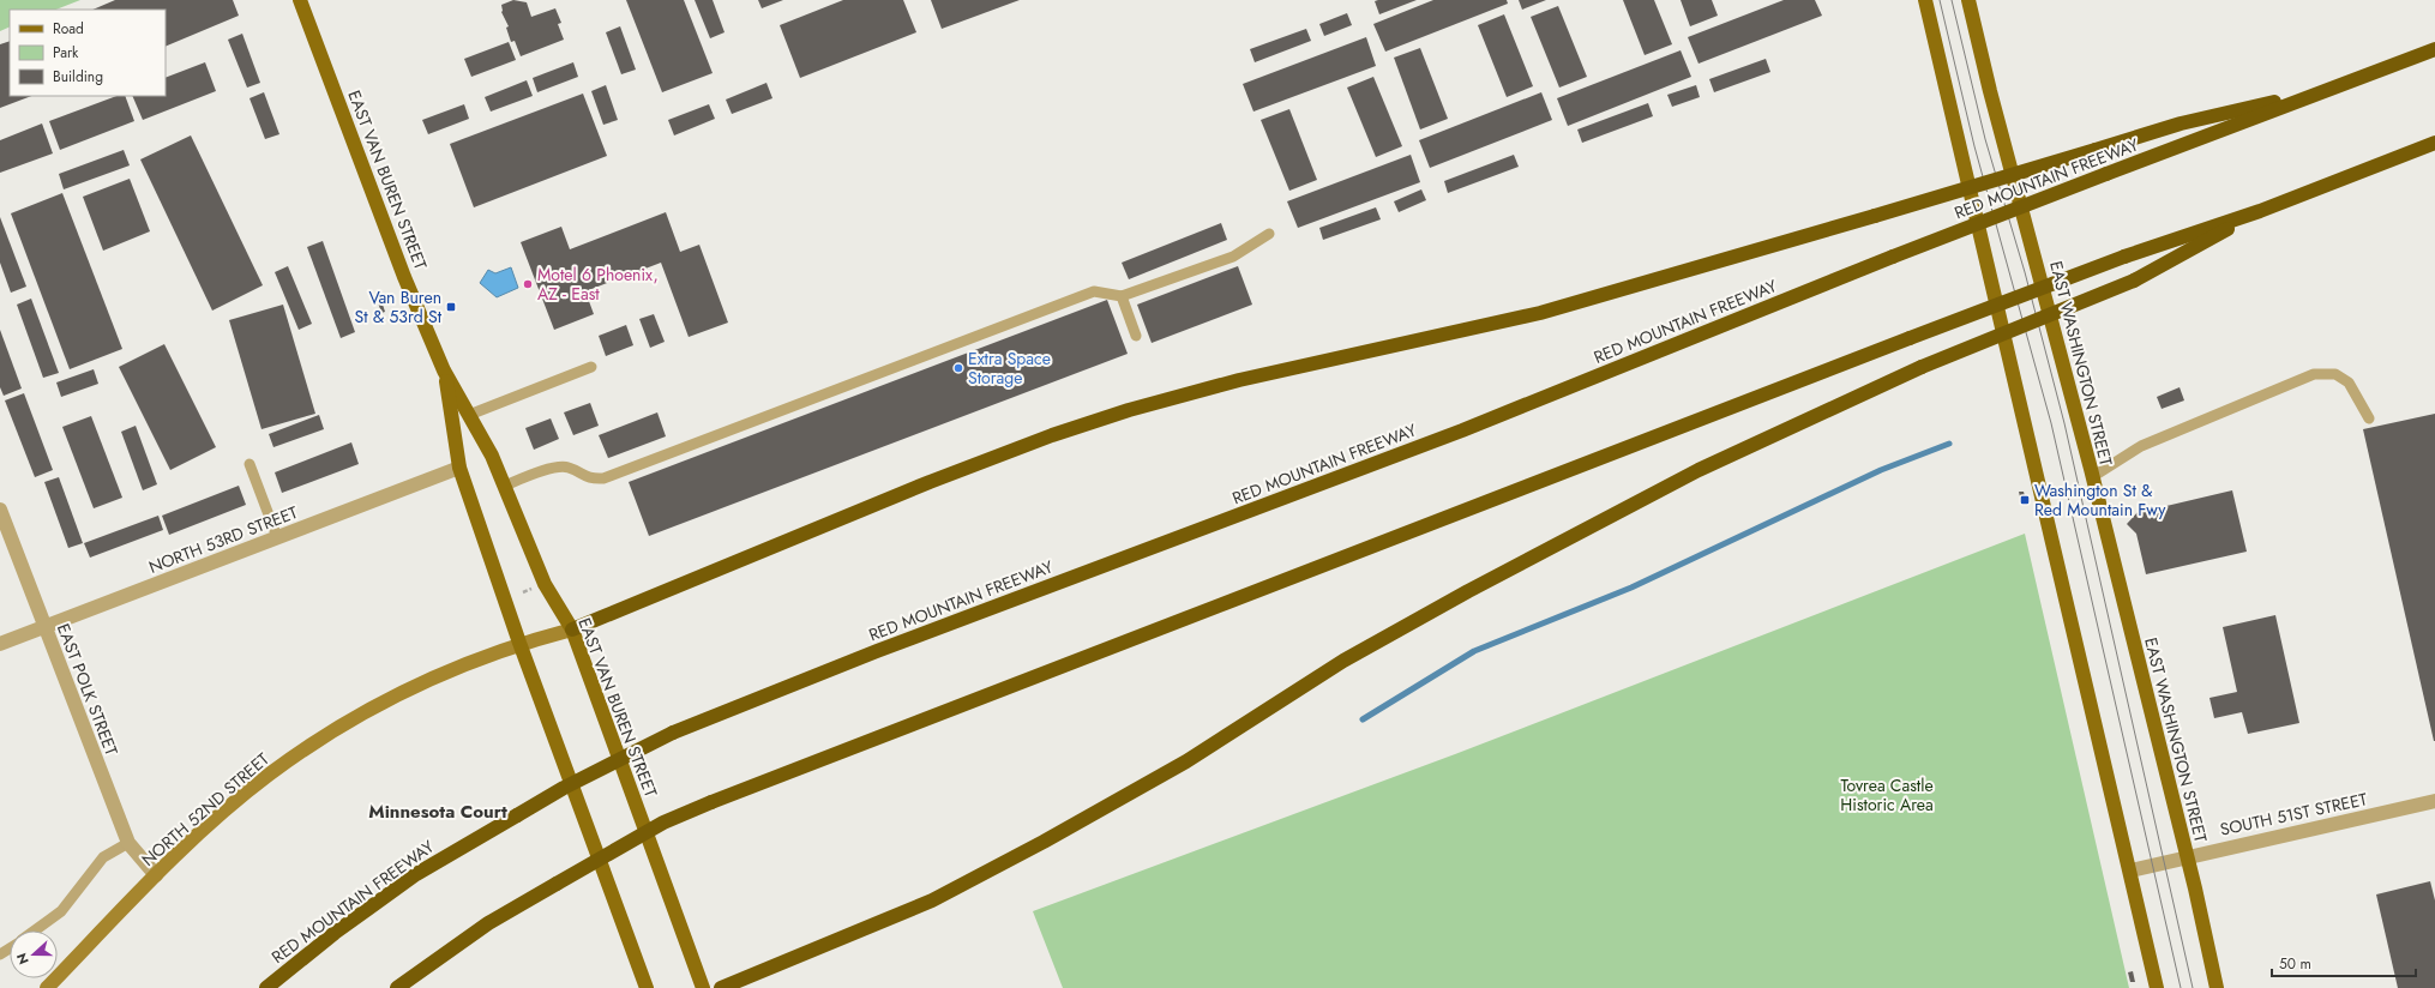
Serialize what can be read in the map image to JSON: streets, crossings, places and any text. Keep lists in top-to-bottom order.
{
  "streets": {
    "highway": ["RED MOUNTAIN FREEWAY"],
    "main road": ["EAST VAN BUREN STREET", "EAST WASHINGTON STREET", "NORTH 52ND STREET"],
    "street": ["NORTH 53RD STREET", "EAST POLK STREET", "SOUTH 51ST STREET"]
  },
  "crossings": [
    ["EAST VAN BUREN STREET", "NORTH 53RD STREET"],
    ["EAST VAN BUREN STREET", "NORTH 52ND STREET"],
    ["EAST WASHINGTON STREET", "SOUTH 51ST STREET"],
    ["NORTH 53RD STREET", "EAST POLK STREET"],
    ["EAST POLK STREET", "NORTH 52ND STREET"]
  ],
  "districts": ["Minnesota Court"],
  "parks": ["Tovrea Castle Historic Area"],
  "places": {
    "other": ["Motel 6 Phoenix, AZ - East", "Extra Space Storage"],
    "transit": ["Van Buren St & 53rd St", "Washington St & Red Mountain Fwy"]
  },
  "legend": ["Road", "Park", "Building"],
  "scale_bar": "50 m",
  "north": "left"
}
